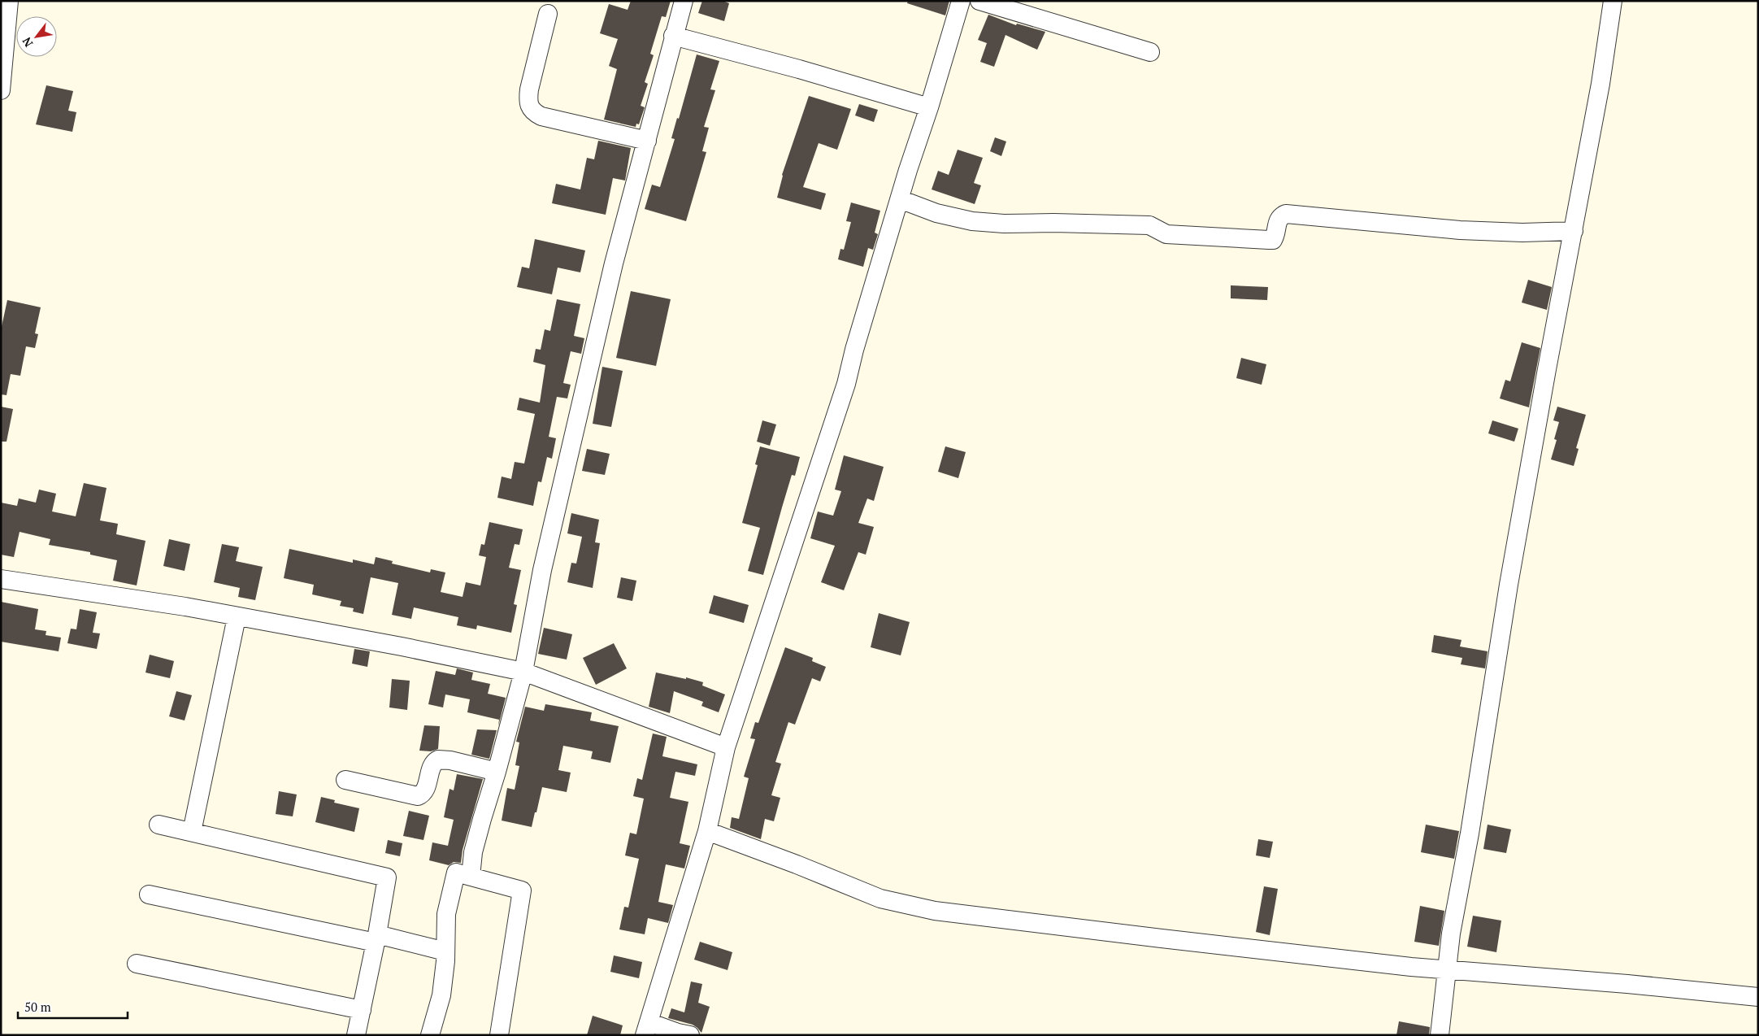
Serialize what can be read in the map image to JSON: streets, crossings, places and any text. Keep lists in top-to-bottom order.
{
  "scale_bar": "50 m",
  "north": "bottom left"
}
